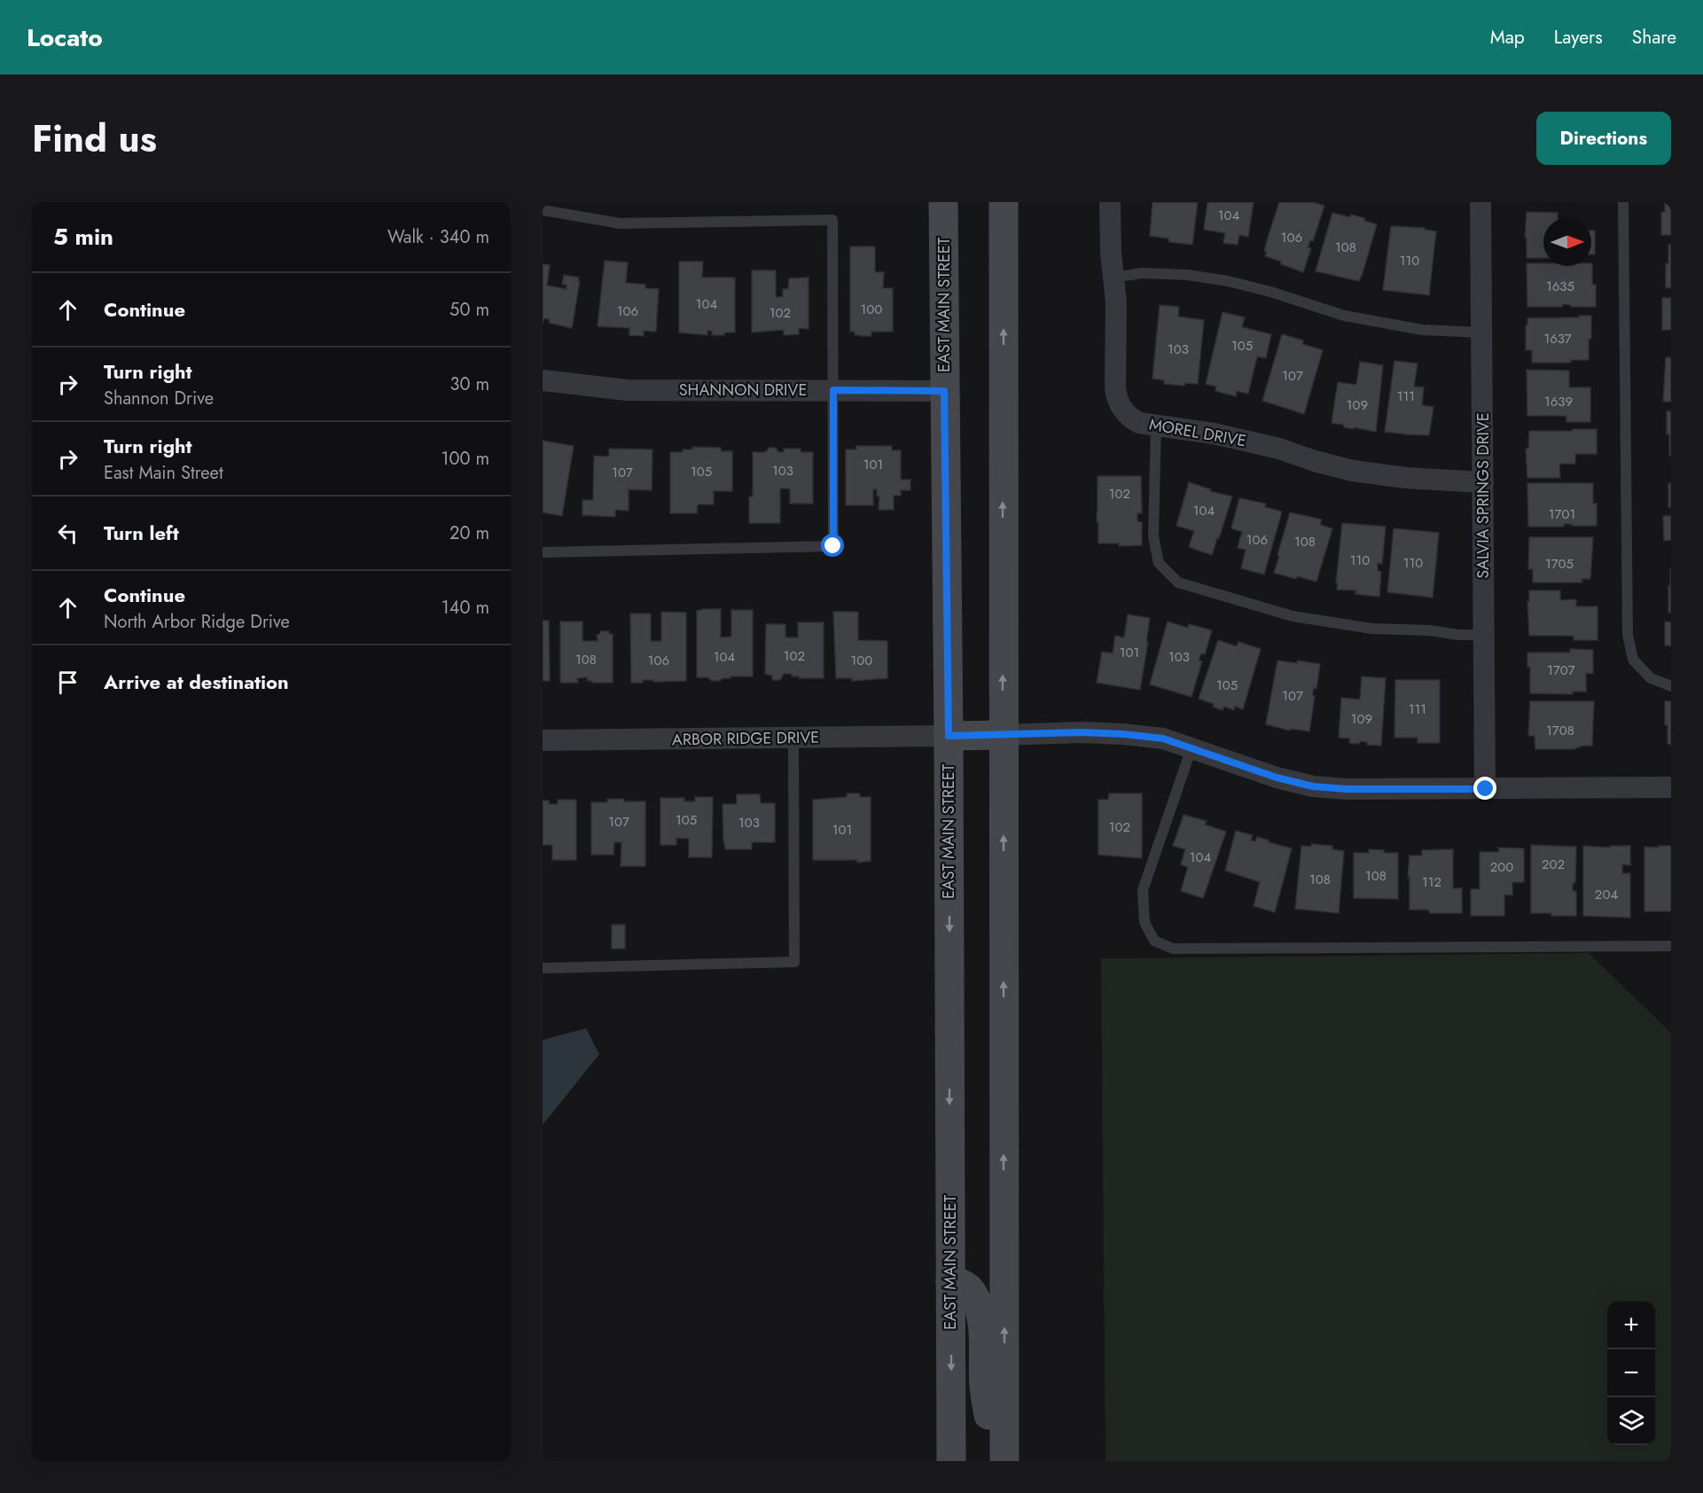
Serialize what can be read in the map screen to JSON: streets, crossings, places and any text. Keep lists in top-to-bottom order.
{
  "streets": {
    "main road": ["EAST MAIN STREET"],
    "street": [
      "SHANNON DRIVE",
      "MOREL DRIVE",
      "SALVIA SPRINGS DRIVE",
      "ARBOR RIDGE DRIVE"
    ]
  },
  "crossings": [
    ["EAST MAIN STREET", "SHANNON DRIVE"],
    ["EAST MAIN STREET", "ARBOR RIDGE DRIVE"],
    ["MOREL DRIVE", "SALVIA SPRINGS DRIVE"]
  ],
  "house_numbers": [
    "104",
    "106",
    "108",
    "110",
    "1635",
    "104",
    "100",
    "106",
    "102",
    "1637",
    "105",
    "103",
    "107",
    "111",
    "1639",
    "109",
    "101",
    "103",
    "105",
    "107",
    "102",
    "104",
    "1701",
    "106",
    "108",
    "110",
    "110",
    "1705",
    "101",
    "102",
    "104",
    "103",
    "108",
    "106",
    "100",
    "1707",
    "105",
    "107",
    "111",
    "109",
    "1708",
    "105",
    "107",
    "103",
    "102",
    "101",
    "104",
    "202",
    "200",
    "108",
    "108",
    "112",
    "204"
  ],
  "north": "right",
  "page": {
    "header": "Locato",
    "nav": ["Map", "Layers", "Share"],
    "title": "Find us",
    "buttons": "Directions",
    "heading": ["5 min", "Walk · 340 m"],
    "list": [
      ["Continue", "50 m"],
      ["Turn right", "Shannon Drive", "30 m"],
      ["Turn right", "East Main Street", "100 m"],
      ["Turn left", "20 m"],
      ["Continue", "North Arbor Ridge Drive", "140 m"],
      "Arrive at destination"
    ],
    "map_buttons": ["+", "−"]
  }
}
